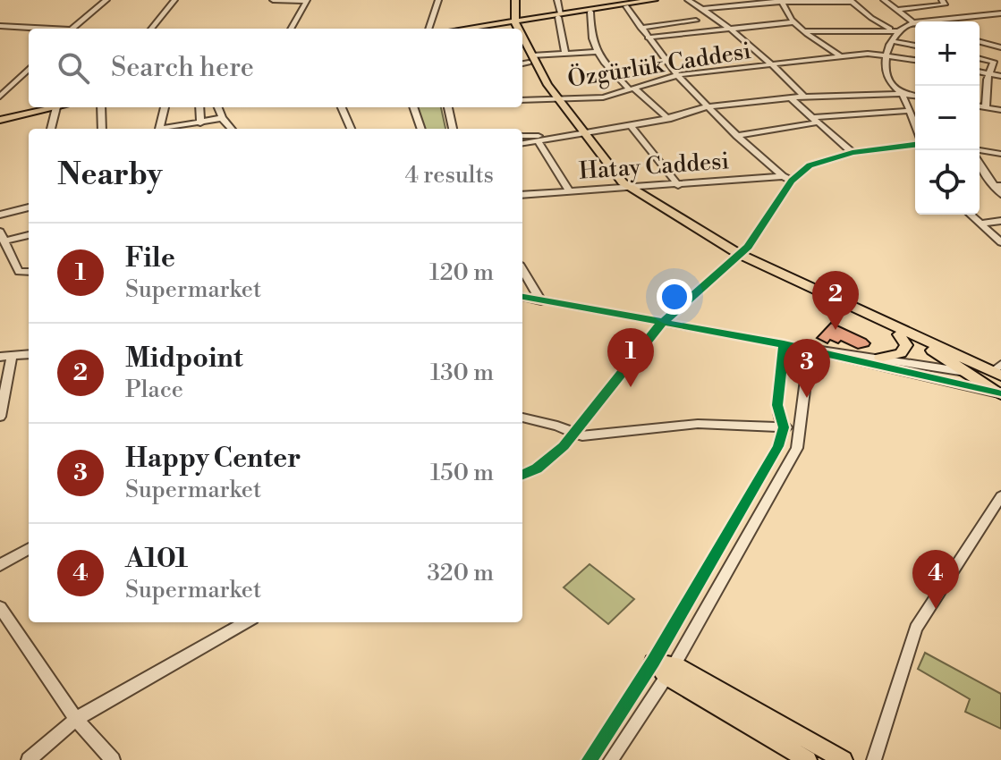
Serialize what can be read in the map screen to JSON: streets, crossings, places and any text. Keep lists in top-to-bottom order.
{
  "streets": {
    "street": ["Özgürlük Caddesi", "Hatay Caddesi"]
  },
  "page": {
    "map_buttons": ["+", "−"],
    "search": "Search here",
    "heading": ["Nearby", "4 results"],
    "list": [
      {
        "mark": "1",
        "name": "File",
        "note": "Supermarket",
        "value": "120 m"
      },
      {
        "mark": "2",
        "name": "Midpoint",
        "note": "Place",
        "value": "130 m"
      },
      {
        "mark": "3",
        "name": "Happy Center",
        "note": "Supermarket",
        "value": "150 m"
      },
      {
        "mark": "4",
        "name": "A101",
        "note": "Supermarket",
        "value": "320 m"
      }
    ],
    "pins": [
      "2",
      "1",
      "3",
      "4"
    ]
  }
}
